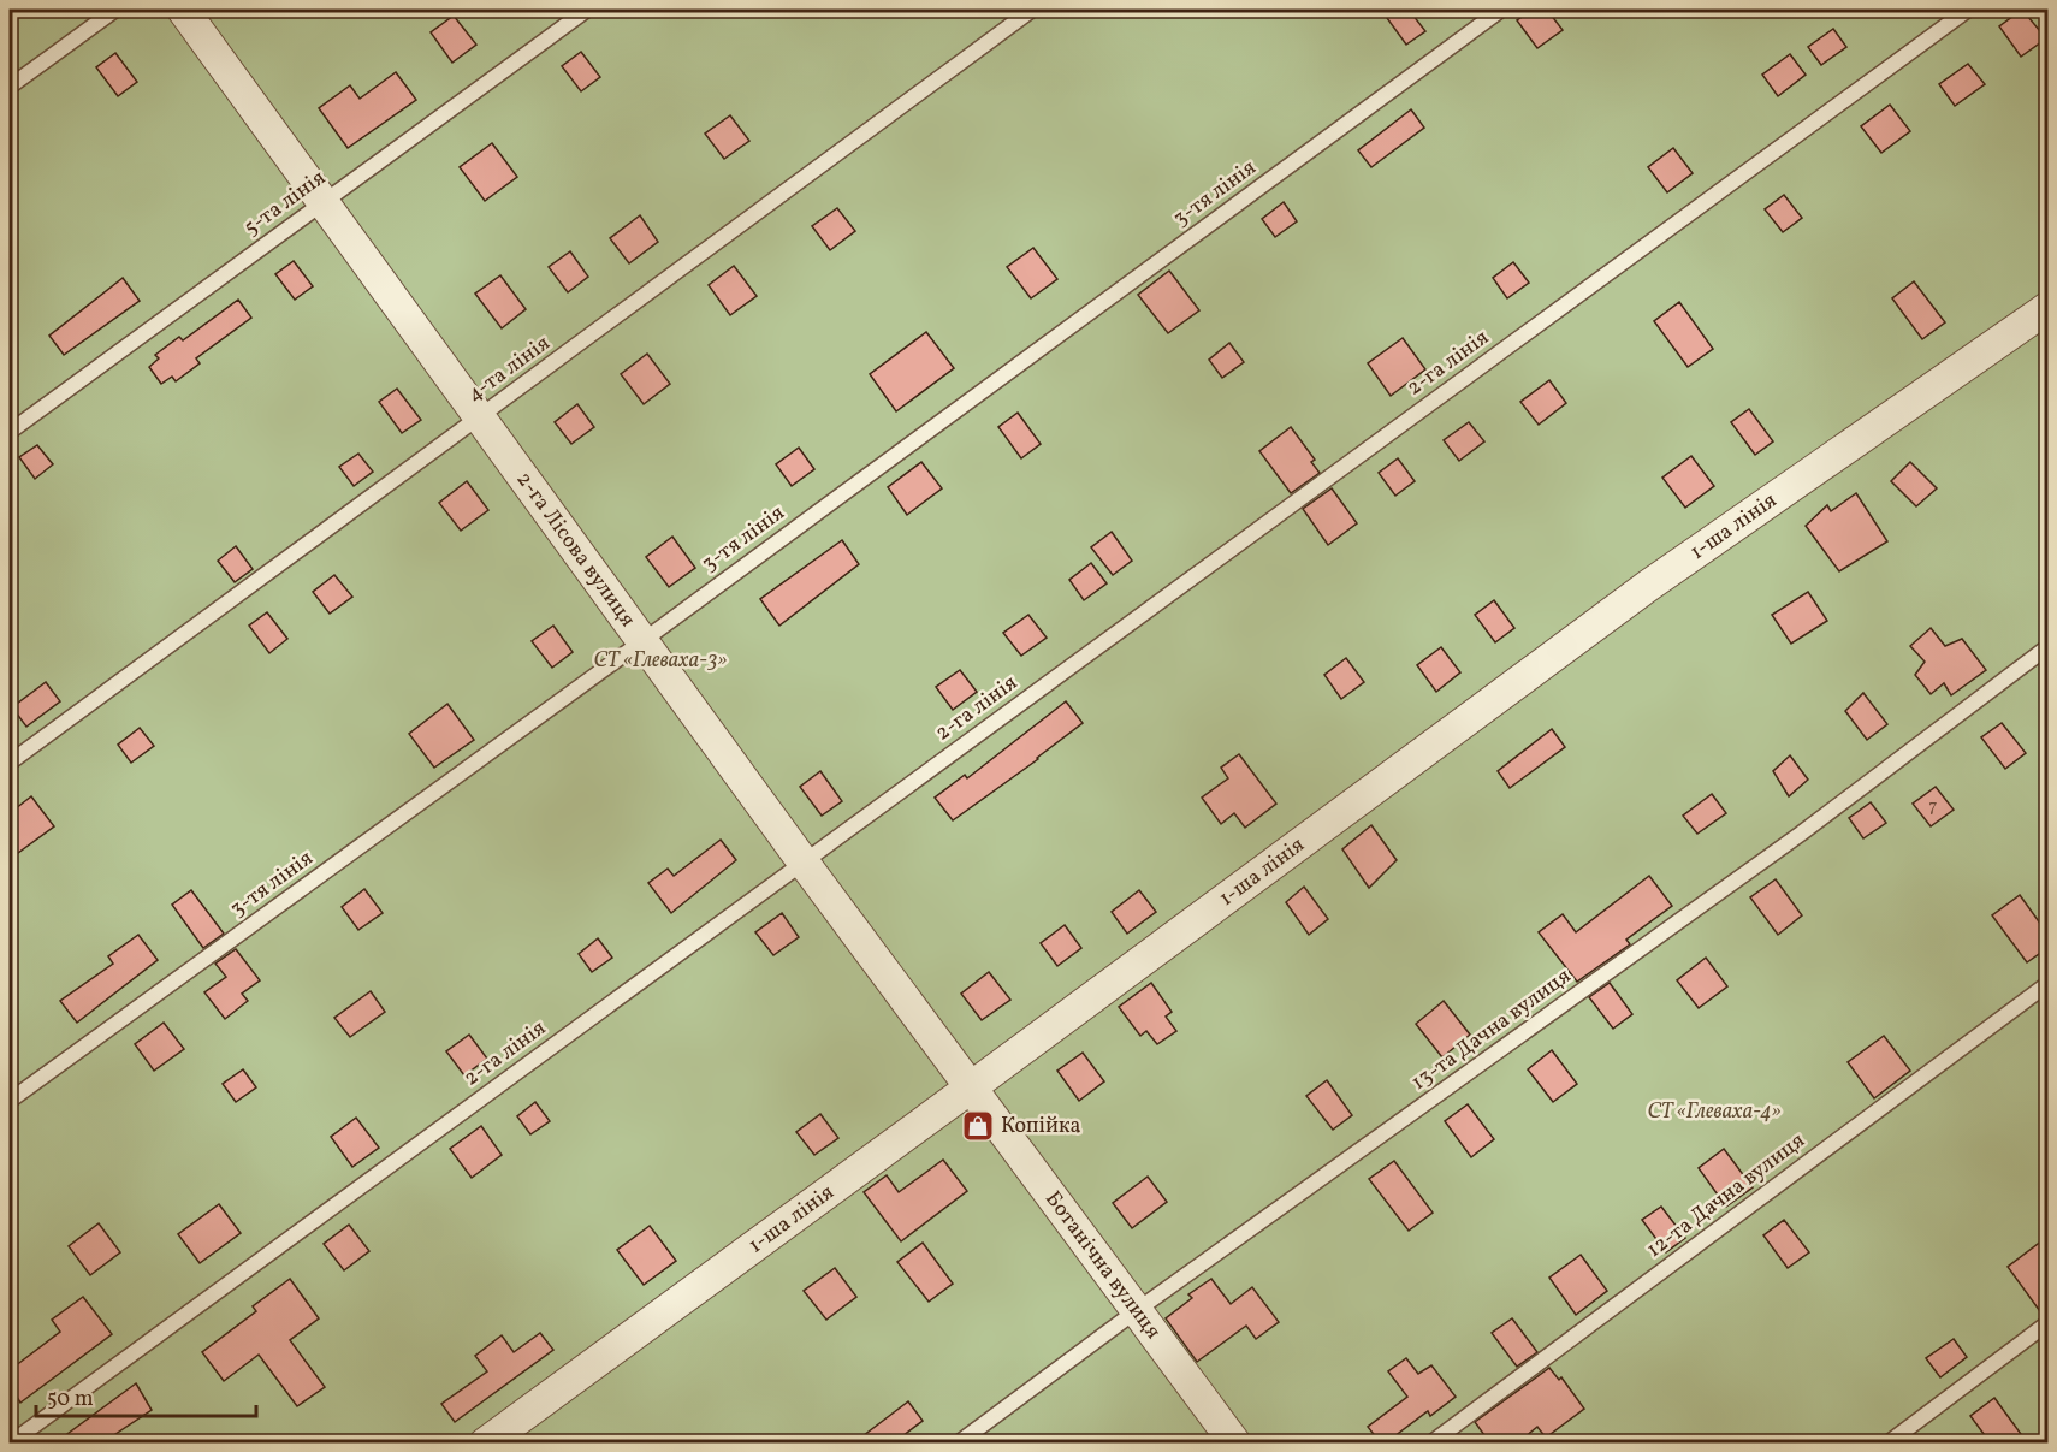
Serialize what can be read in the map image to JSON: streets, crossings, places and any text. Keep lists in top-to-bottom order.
{
  "streets": {
    "street": ["1-ша лінія", "2-га Лісова вулиця", "Ботанічна вулиця"],
    "lane": [
      "3-тя лінія",
      "5-та лінія",
      "2-га лінія",
      "4-та лінія",
      "13-та Дачна вулиця",
      "12-та Дачна вулиця"
    ]
  },
  "crossings": [
    ["3-тя лінія", "2-га Лісова вулиця"],
    ["5-та лінія", "2-га Лісова вулиця"],
    ["2-га лінія", "2-га Лісова вулиця"],
    ["4-та лінія", "2-га Лісова вулиця"],
    ["1-ша лінія", "2-га Лісова вулиця"],
    ["1-ша лінія", "Ботанічна вулиця"],
    ["2-га Лісова вулиця", "Ботанічна вулиця"],
    ["13-та Дачна вулиця", "Ботанічна вулиця"]
  ],
  "parks": ["СТ «Глеваха-3»", "СТ «Глеваха-4»"],
  "places": {
    "shop": ["Копійка"]
  },
  "house_numbers": ["7"],
  "scale_bar": "50 m"
}
